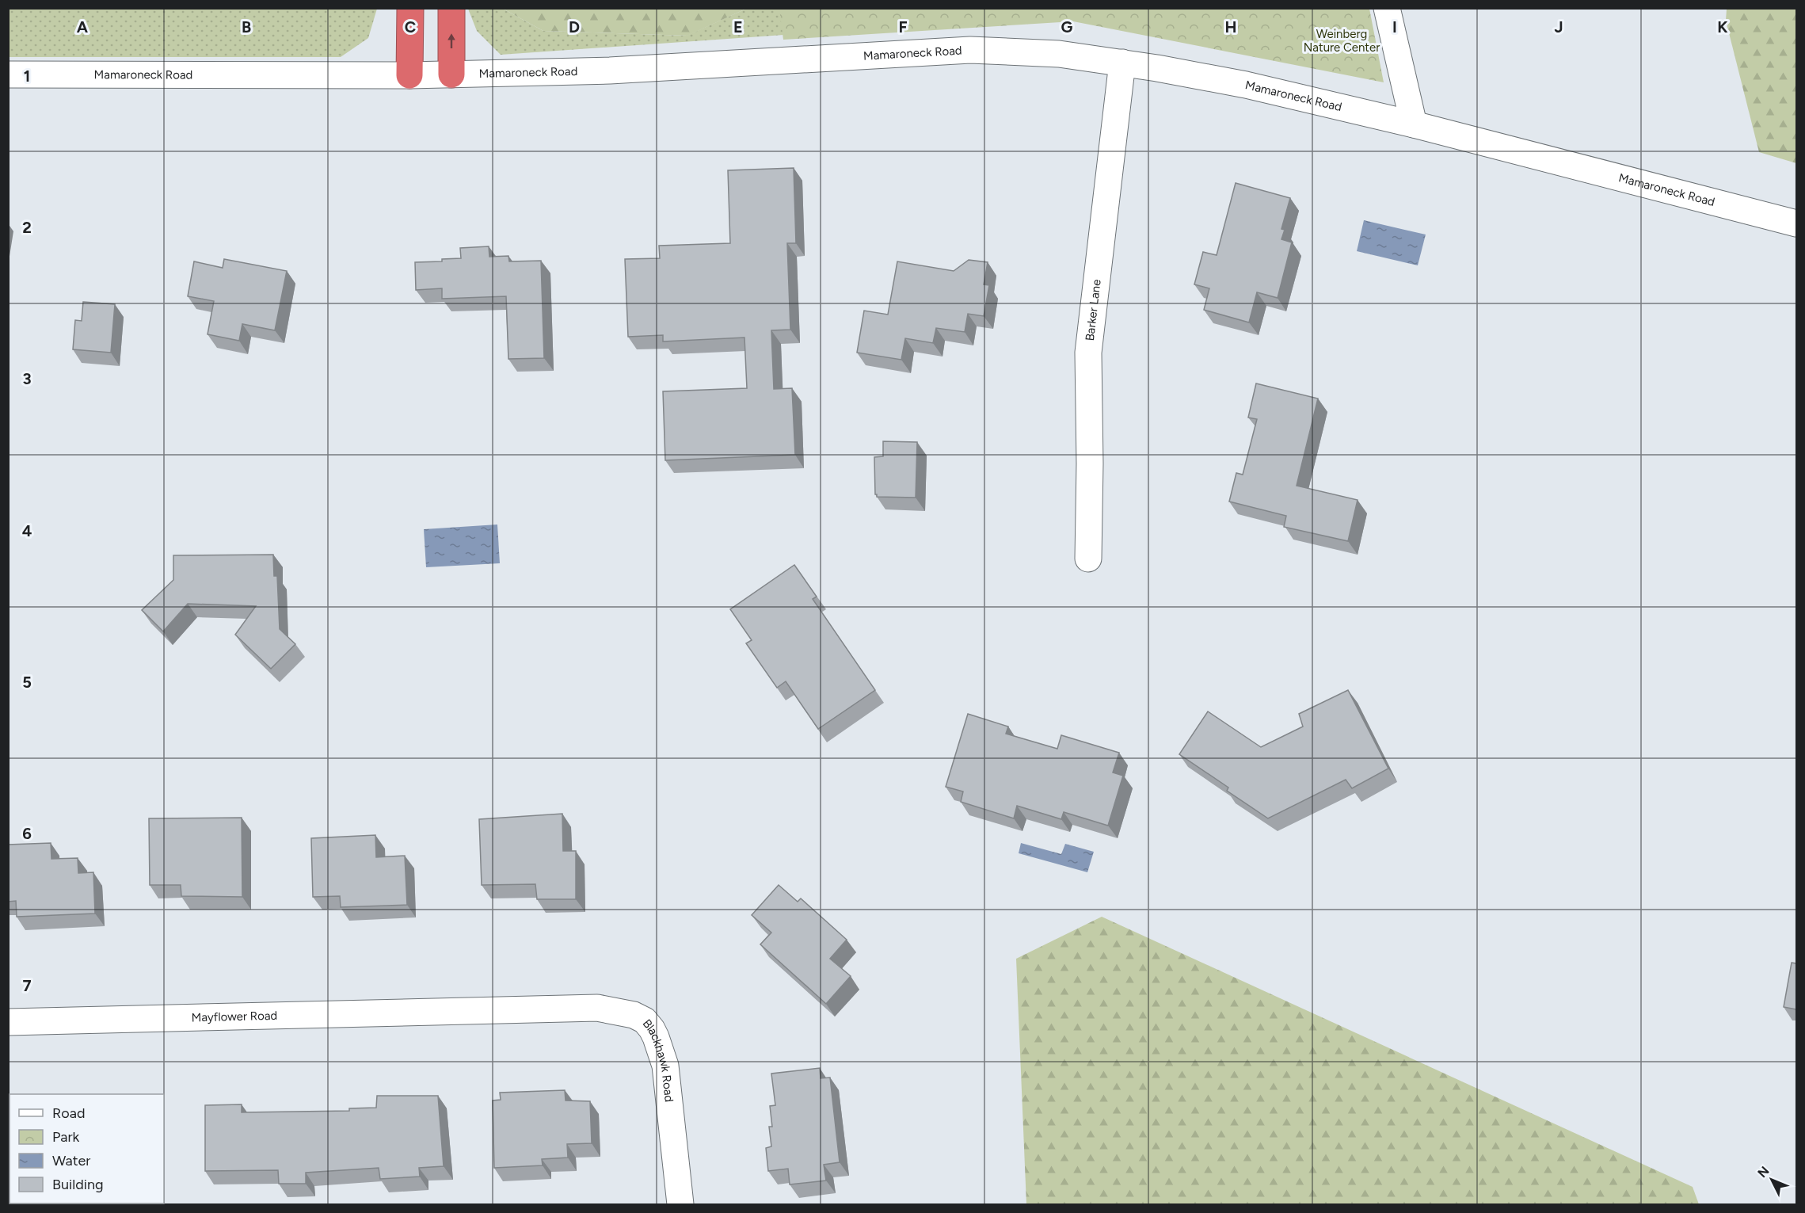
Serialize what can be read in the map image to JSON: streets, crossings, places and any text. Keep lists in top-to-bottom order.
{
  "streets": {
    "street": [
      "Mamaroneck Road",
      "Barker Lane",
      "Mayflower Road",
      "Blackhawk Road"
    ]
  },
  "crossings": [
    ["Mamaroneck Road", "Barker Lane"],
    ["Mayflower Road", "Blackhawk Road"]
  ],
  "parks": ["Weinberg Nature Center"],
  "legend": [
    "Road",
    "Park",
    "Water",
    "Building"
  ],
  "north": "top left",
  "grid": {
    "columns": [
      "A",
      "B",
      "C",
      "D",
      "E",
      "F",
      "G",
      "H",
      "I",
      "J",
      "K"
    ],
    "rows": [
      "1",
      "2",
      "3",
      "4",
      "5",
      "6",
      "7"
    ]
  }
}
